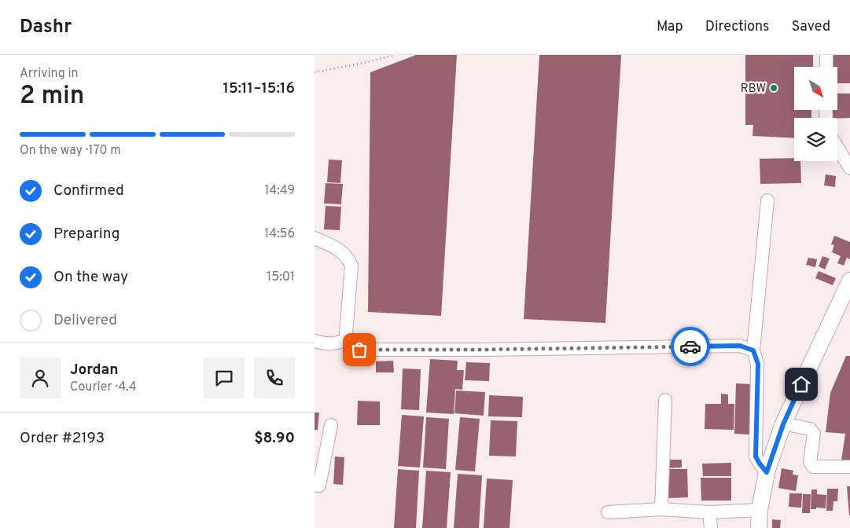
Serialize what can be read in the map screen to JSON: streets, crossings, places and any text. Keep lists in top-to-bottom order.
{
  "places": ["RBW"],
  "north": "bottom right",
  "page": {
    "header": "Dashr",
    "nav": ["Map", "Directions", "Saved"],
    "heading": ["2 min", "Arriving in", "15:11–15:16"],
    "panel": [
      "Jordan",
      "Courier · 4.4",
      "Order #2193",
      "$8.90"
    ],
    "bar": "On the way · 170 m",
    "list": [
      ["Confirmed", "14:49"],
      ["Preparing", "14:56"],
      ["On the way", "15:01"],
      "Delivered"
    ]
  }
}
